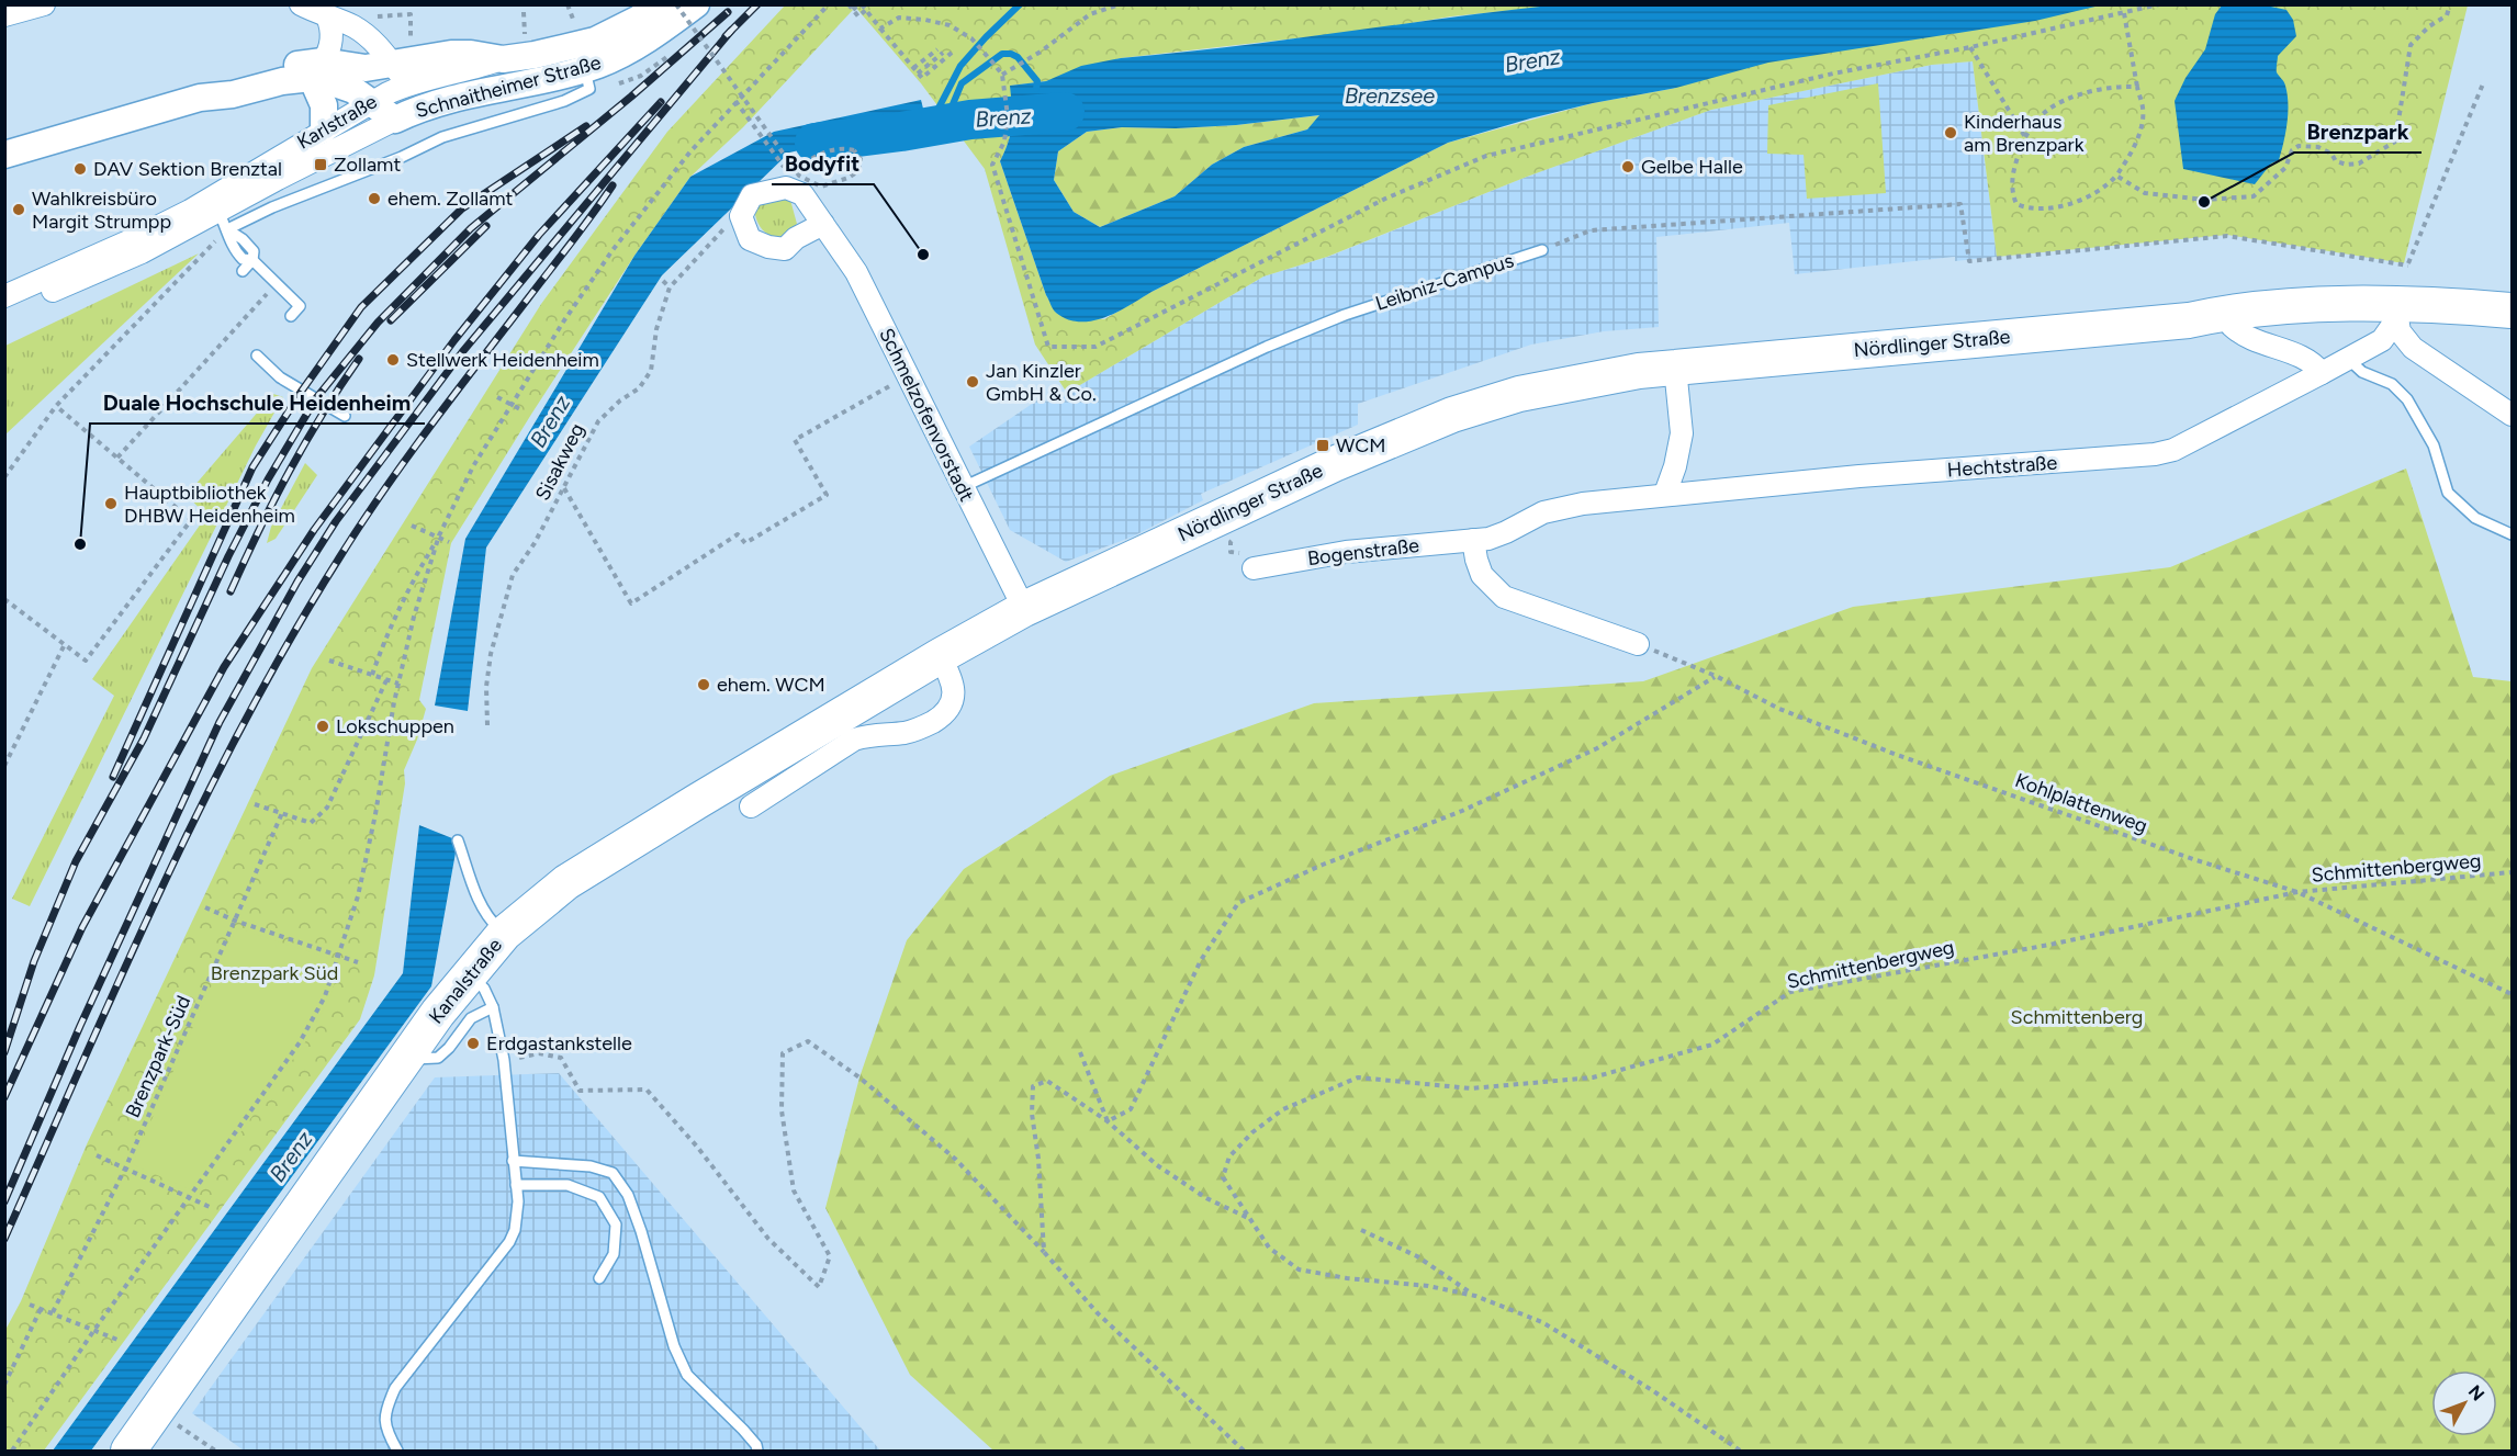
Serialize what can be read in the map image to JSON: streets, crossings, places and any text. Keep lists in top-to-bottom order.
{
  "streets": {
    "main road": ["Nördlinger Straße", "Kanalstraße"],
    "street": [
      "Schnaitheimer Straße",
      "Karlstraße",
      "Schmelzofenvorstadt",
      "Hechtstraße",
      "Bogenstraße"
    ],
    "lane": ["Leibniz-Campus"],
    "path": [
      "Sisakweg",
      "Kohlplattenweg",
      "Schmittenbergweg",
      "Brenzpark-Süd"
    ]
  },
  "crossings": [
    ["Schnaitheimer Straße", "Karlstraße"],
    ["Leibniz-Campus", "Schmelzofenvorstadt"],
    ["Nördlinger Straße", "Schmelzofenvorstadt"],
    ["Nördlinger Straße", "Hechtstraße"],
    ["Nördlinger Straße", "Kanalstraße"],
    ["Schmelzofenvorstadt", "Sisakweg"],
    ["Schmelzofenvorstadt", "Kanalstraße"],
    ["Hechtstraße", "Bogenstraße"],
    ["Kohlplattenweg", "Schmittenbergweg"]
  ],
  "water": ["Brenz", "Brenzsee"],
  "parks": ["Brenzpark Süd", "Schmittenberg"],
  "places": {
    "other": [
      "Kinderhaus am Brenzpark",
      "Gelbe Halle",
      "DAV Sektion Brenztal",
      "ehem. Zollamt",
      "Brenzpark",
      "Wahlkreisbüro Margit Strumpp",
      "Bodyfit",
      "Stellwerk Heidenheim",
      "Jan Kinzler GmbH & Co.",
      "Hauptbibliothek DHBW Heidenheim",
      "Duale Hochschule Heidenheim",
      "ehem. WCM",
      "Lokschuppen",
      "Erdgastankstelle"
    ],
    "transit": ["Zollamt", "WCM"]
  },
  "north": "top right"
}
